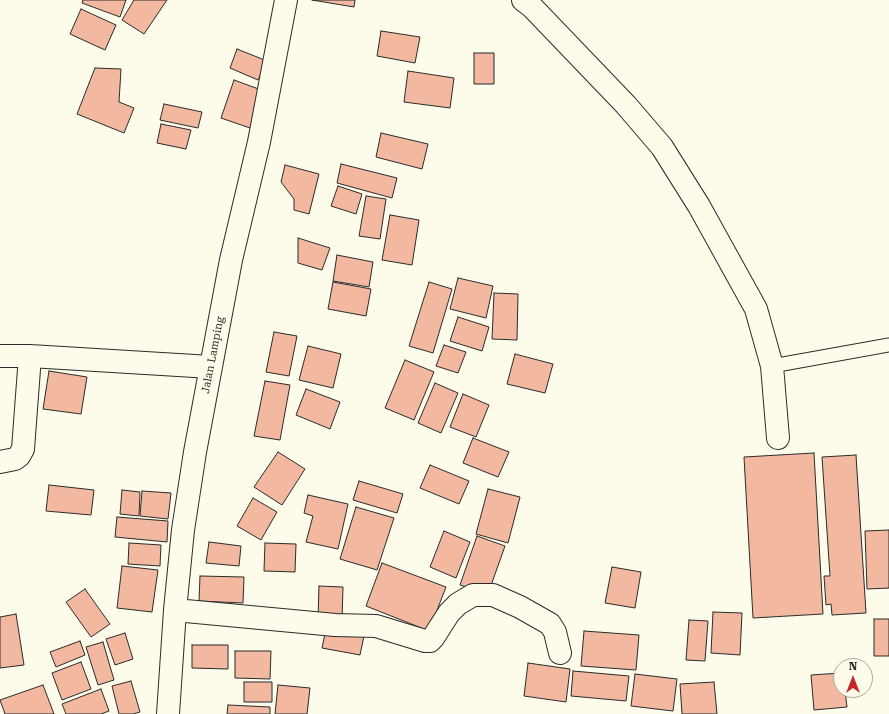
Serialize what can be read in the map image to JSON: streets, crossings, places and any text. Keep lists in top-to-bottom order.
{
  "streets": {
    "street": ["Jalan Lamping"]
  },
  "north": "top"
}
